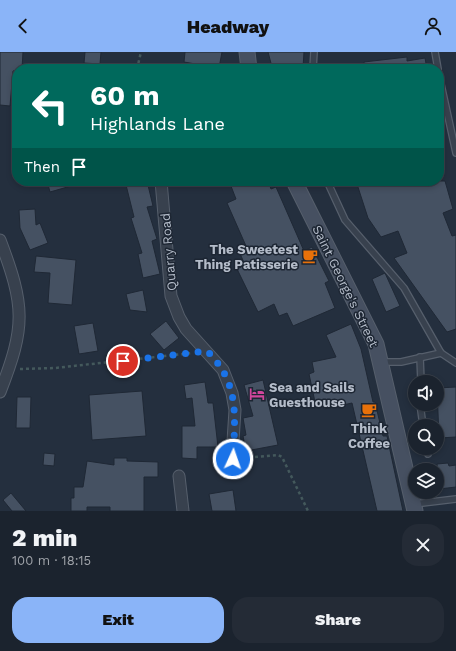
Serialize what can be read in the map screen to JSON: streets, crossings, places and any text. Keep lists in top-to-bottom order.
{
  "streets": {
    "main road": ["Saint George's Street"],
    "street": ["Quarry Road"]
  },
  "places": {
    "cafe": ["The Sweetest Thing Patisserie", "Think Coffee"],
    "hotel": ["Sea and Sails Guesthouse"]
  },
  "page": {
    "header": "Headway",
    "turn": ["60 m", "Highlands Lane"],
    "then": "Then",
    "heading": ["2 min", "100 m · 18:15"],
    "buttons": ["Exit", "Share"]
  }
}
